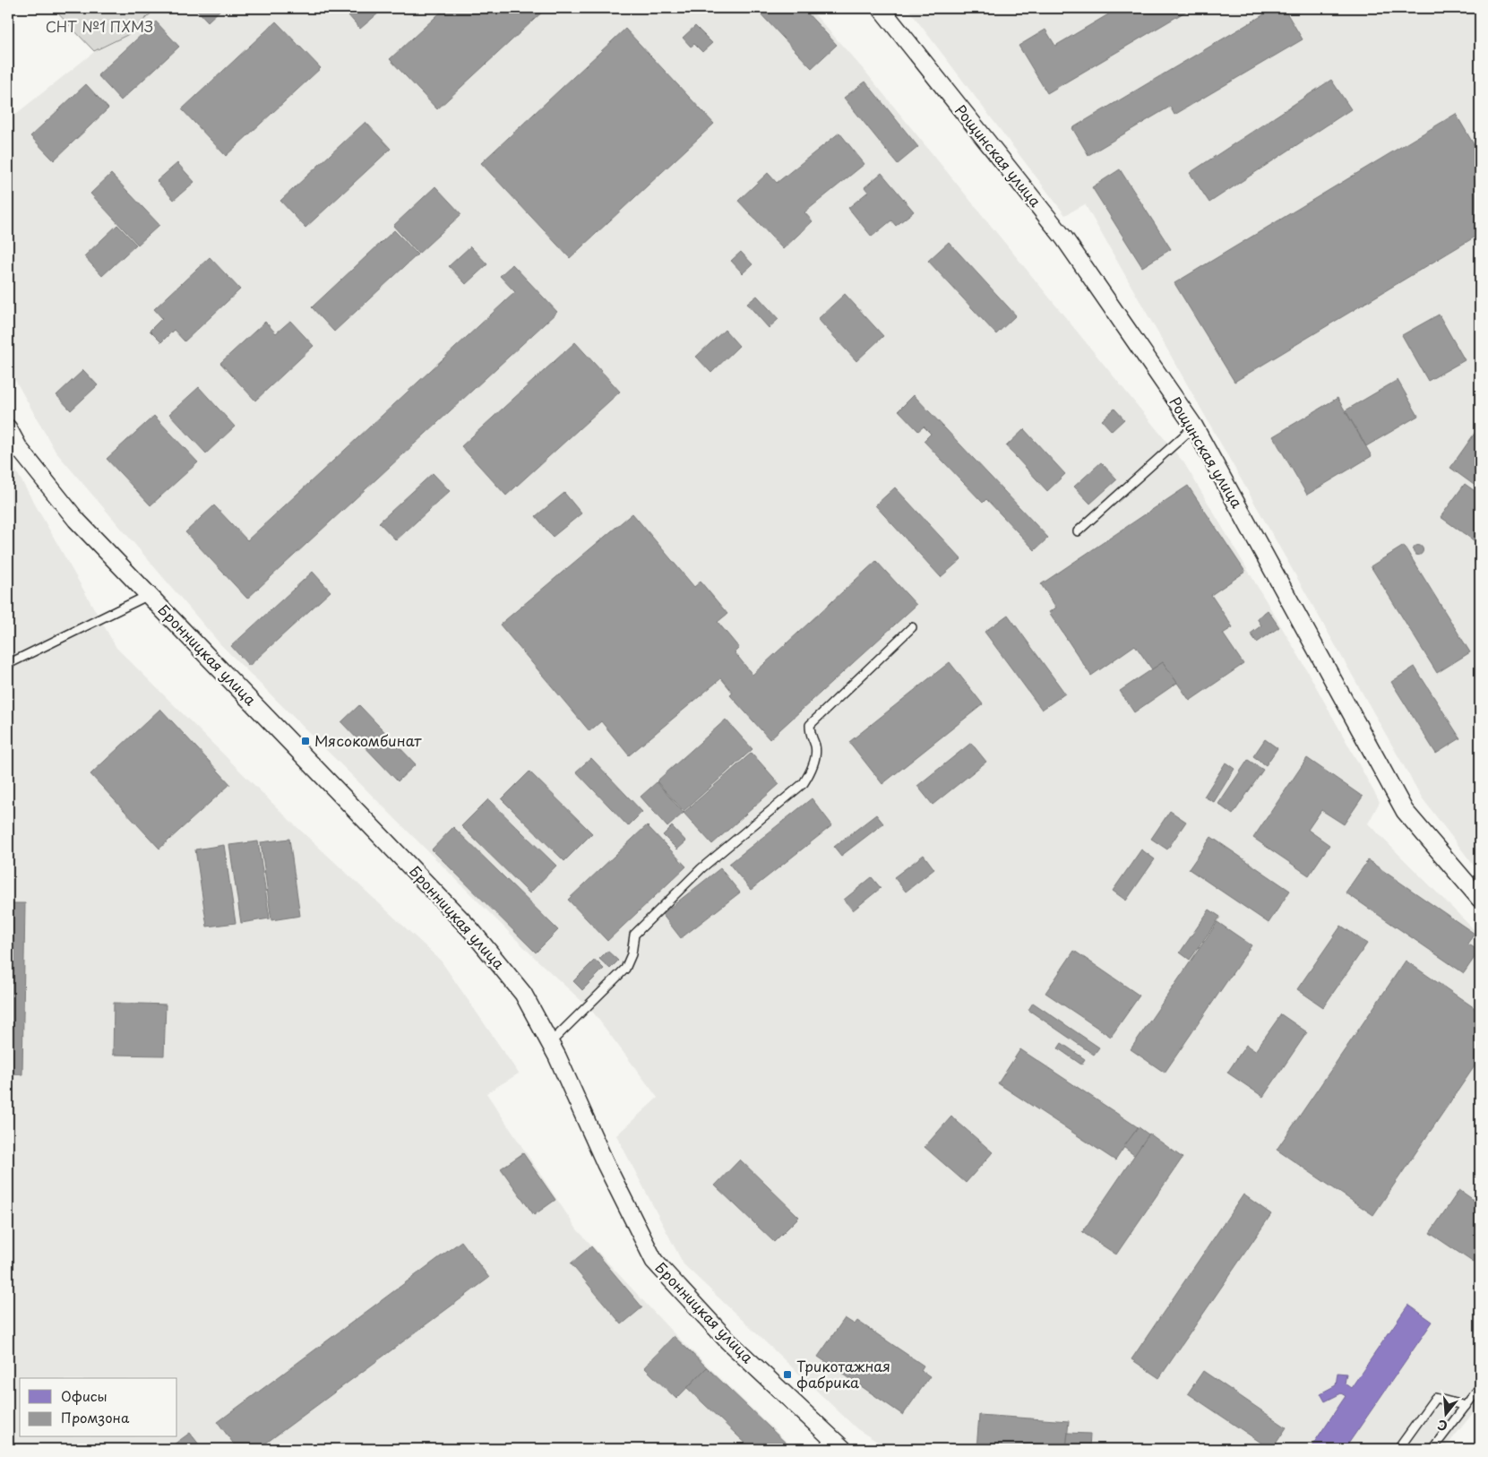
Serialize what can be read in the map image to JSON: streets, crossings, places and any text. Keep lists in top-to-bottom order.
{
  "streets": {
    "street": ["Рощинская улица", "Бронницкая улица"]
  },
  "parks": ["СНТ №1 ПХМЗ"],
  "places": {
    "transit": ["Мясокомбинат", "Трикотажная фабрика"]
  },
  "legend": ["Офисы", "Промзона"],
  "north": "bottom"
}
